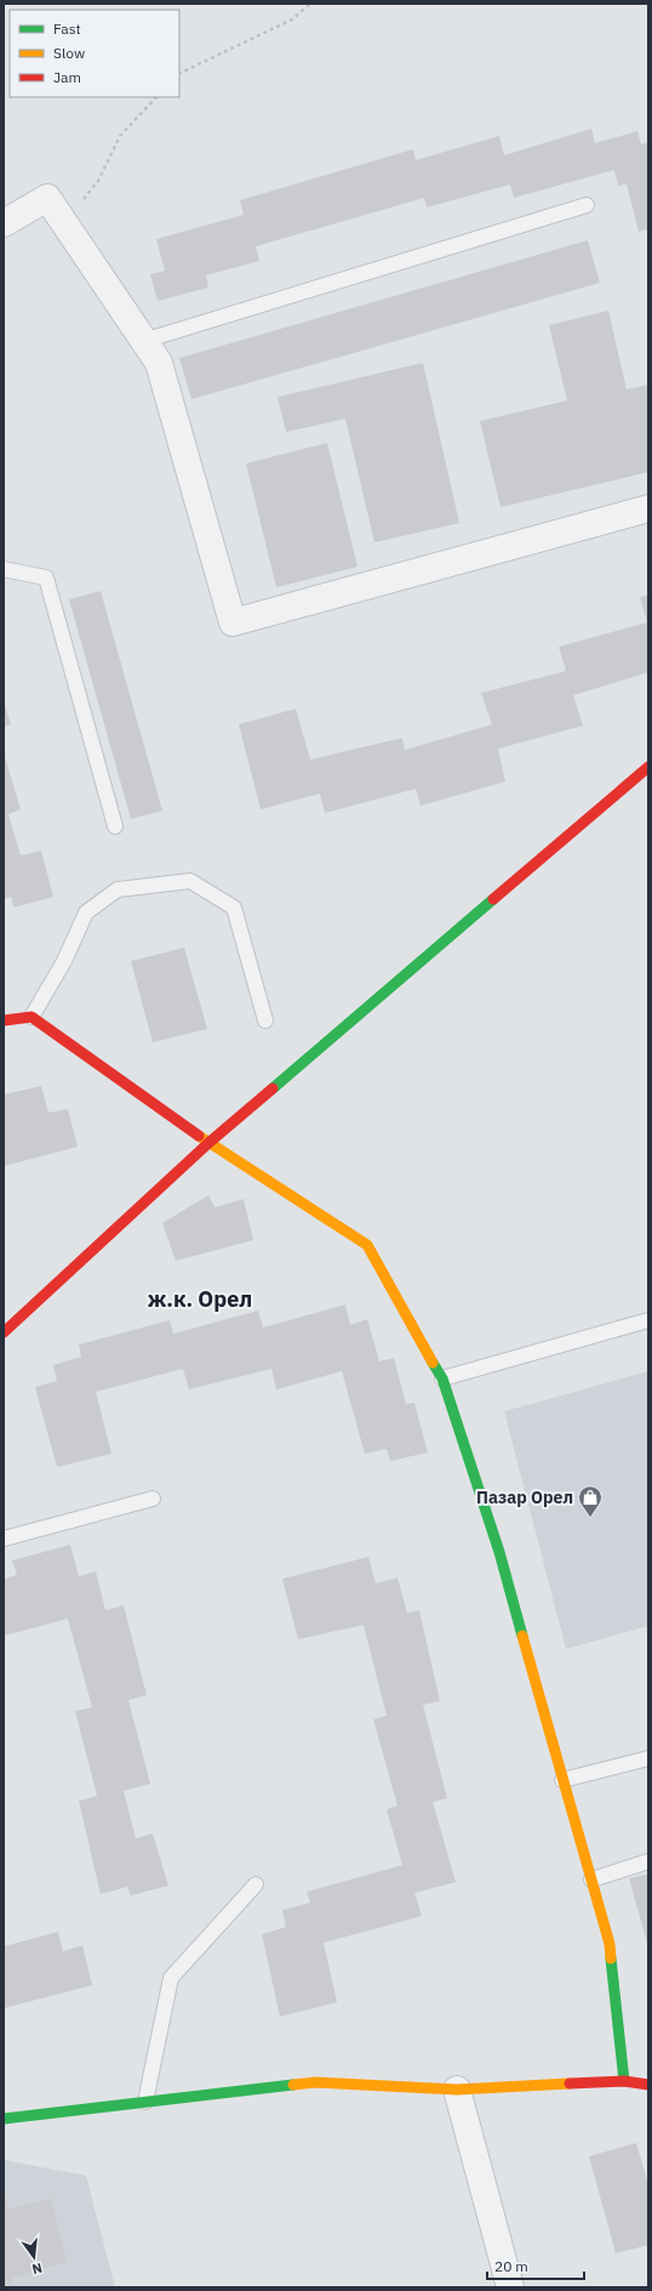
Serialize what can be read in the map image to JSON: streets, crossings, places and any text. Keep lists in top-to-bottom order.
{
  "districts": ["ж.к. Орел"],
  "places": {
    "shop": ["Пазар Орел"]
  },
  "legend": ["Fast", "Slow", "Jam"],
  "scale_bar": "20 m",
  "north": "bottom"
}
